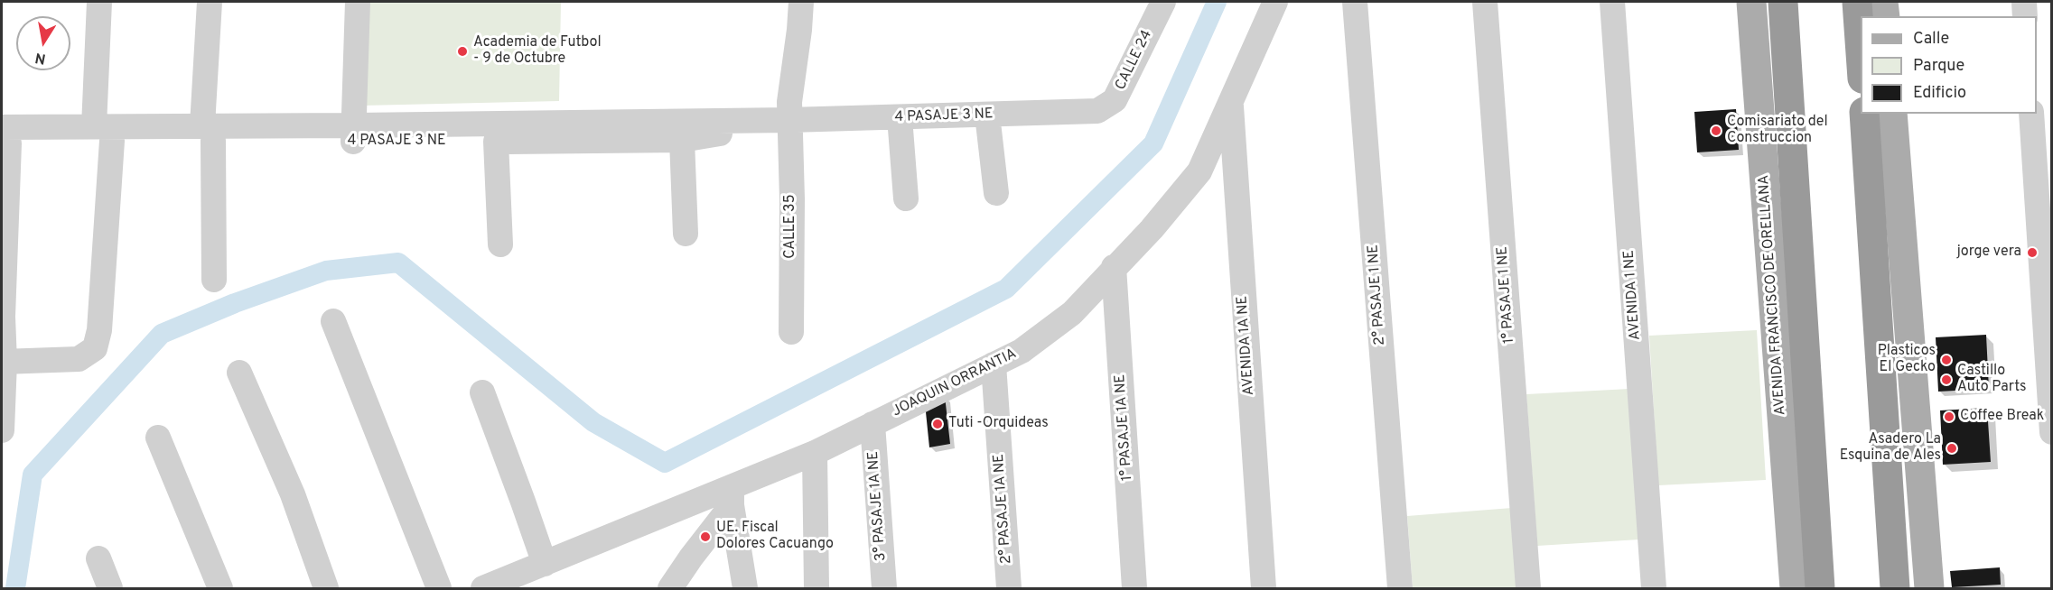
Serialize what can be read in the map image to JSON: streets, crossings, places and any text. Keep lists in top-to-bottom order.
{
  "streets": {
    "highway": ["AVENIDA FRANCISCO DE ORELLANA"],
    "street": [
      "CALLE 24",
      "4 PASAJE 3 NE",
      "CALLE 35",
      "2° PASAJE 1 NE",
      "1° PASAJE 1 NE",
      "AVENIDA 1 NE",
      "AVENIDA 1A NE",
      "JOAQUIN ORRANTIA",
      "1° PASAJE 1A NE",
      "3° PASAJE 1A NE",
      "2° PASAJE 1A NE"
    ]
  },
  "crossings": [
    ["CALLE 24", "4 PASAJE 3 NE"],
    ["4 PASAJE 3 NE", "CALLE 35"],
    ["AVENIDA 1A NE", "JOAQUIN ORRANTIA"],
    ["JOAQUIN ORRANTIA", "1° PASAJE 1A NE"],
    ["JOAQUIN ORRANTIA", "3° PASAJE 1A NE"],
    ["JOAQUIN ORRANTIA", "2° PASAJE 1A NE"]
  ],
  "places": [
    "Academia de Futbol - 9 de Octubre",
    "Comisariato del Construccion",
    "jorge vera",
    "Plasticos El Gecko",
    "Castillo Auto Parts",
    "Coffee Break",
    "Tuti -Orquideas",
    "Asadero La Esquina de Ales",
    "UE. Fiscal Dolores Cacuango"
  ],
  "legend": ["Calle", "Parque", "Edificio"],
  "north": "bottom"
}
